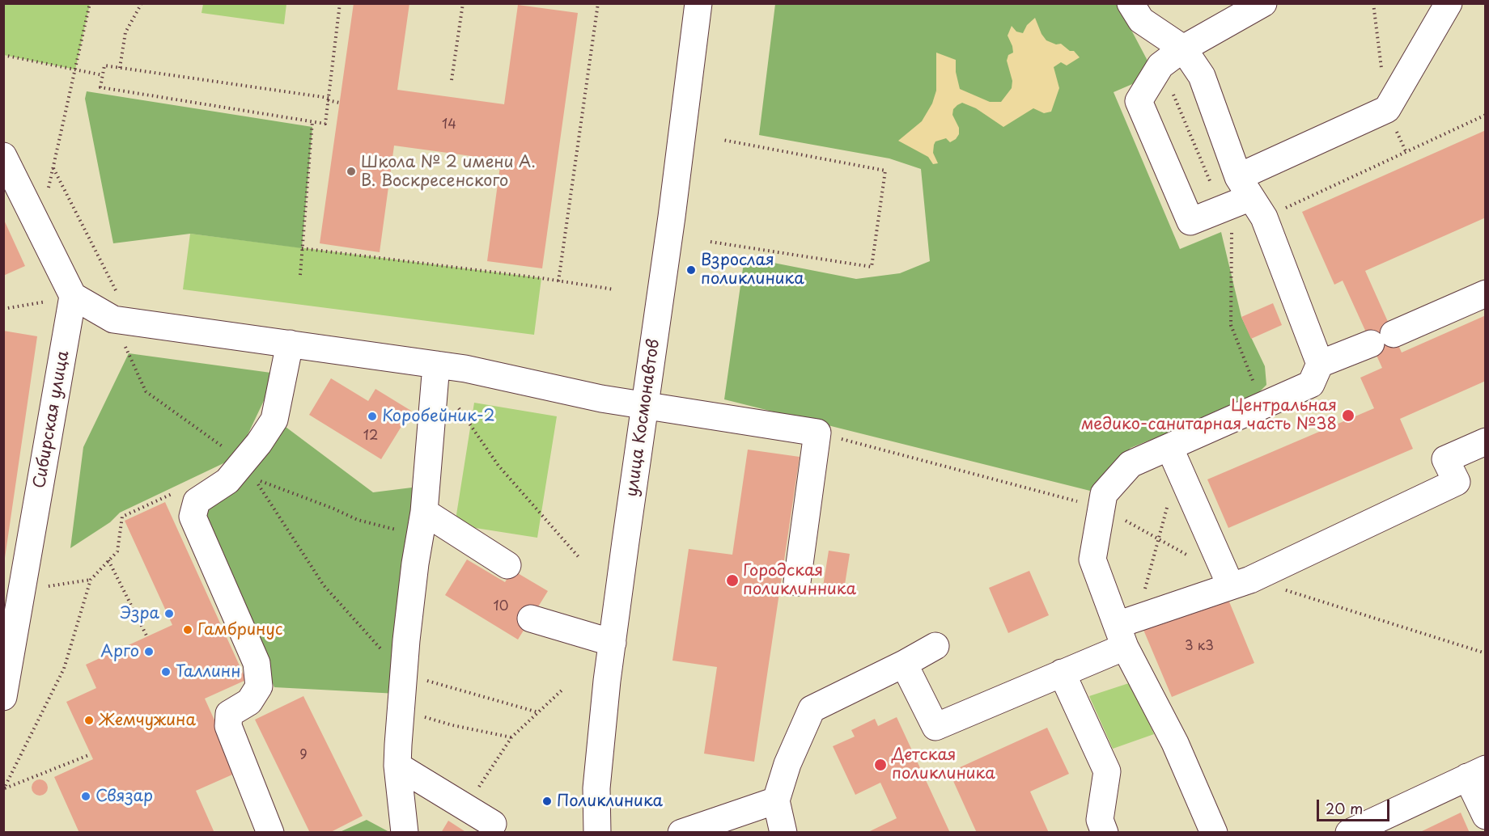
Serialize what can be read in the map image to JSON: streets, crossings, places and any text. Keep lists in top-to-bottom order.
{
  "streets": {
    "street": ["улица Космонавтов", "Сибирская улица"]
  },
  "places": [
    "Школа № 2 имени А. В. Воскресенского",
    "Взрослая поликлиника",
    "Центральная медико-санитарная часть №38",
    "Коробейник-2",
    "Городская поликлинника",
    "Эзра",
    "Гамбринус",
    "Арго",
    "Таллинн",
    "Жемчужина",
    "Детская поликлиника",
    "Связар",
    "Поликлиника"
  ],
  "house_numbers": [
    "14",
    "12",
    "10",
    "3 к3",
    "9"
  ],
  "scale_bar": "20 m"
}
